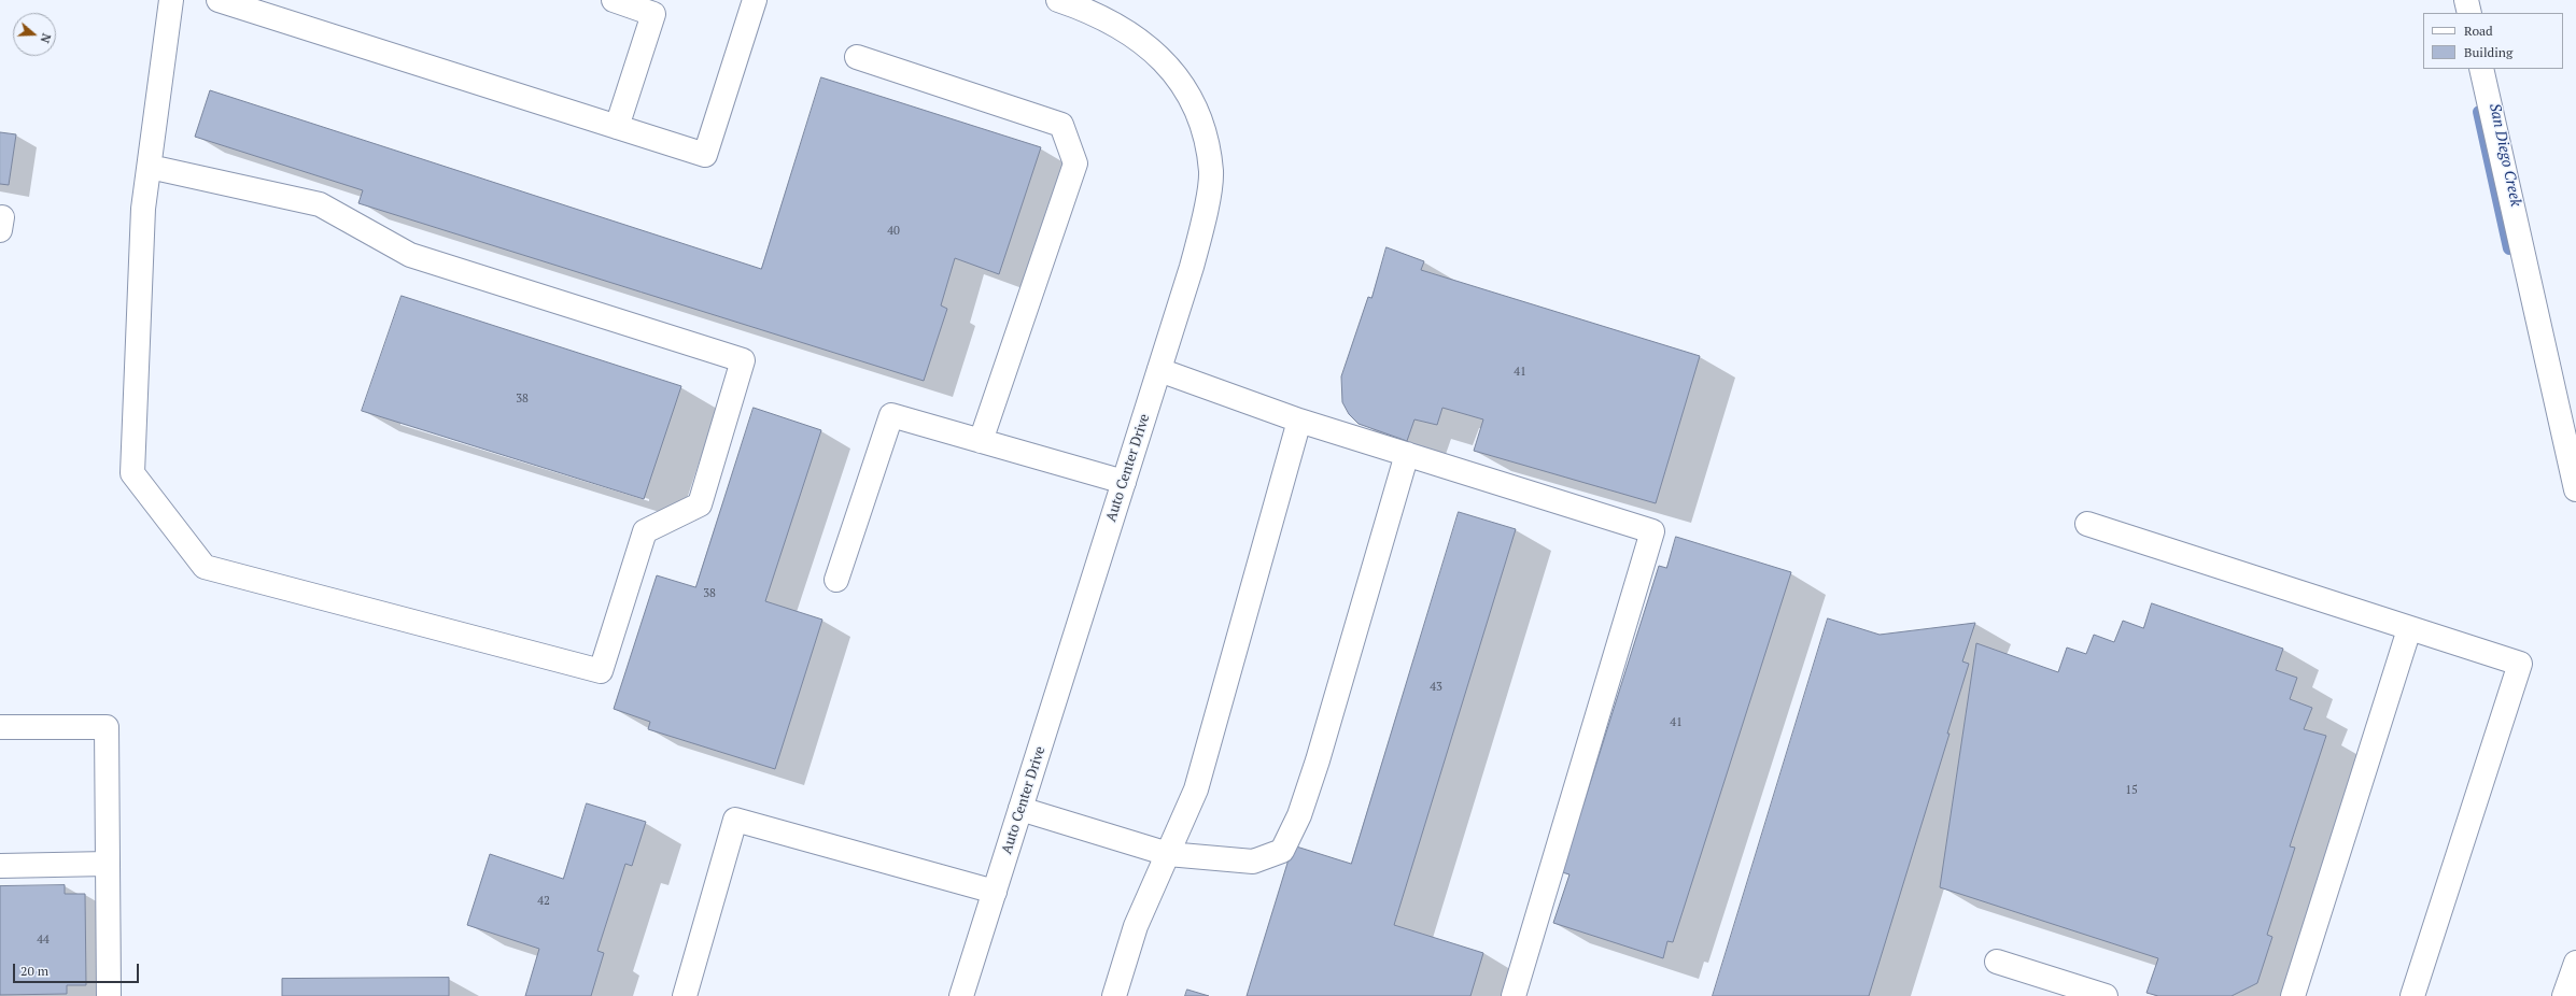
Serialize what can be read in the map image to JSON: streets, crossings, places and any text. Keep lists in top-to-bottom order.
{
  "streets": {
    "street": ["Auto Center Drive"]
  },
  "water": ["San Diego Creek"],
  "house_numbers": [
    "40",
    "41",
    "38",
    "38",
    "43",
    "41",
    "15",
    "42",
    "44"
  ],
  "legend": ["Road", "Building"],
  "scale_bar": "20 m",
  "north": "right"
}
